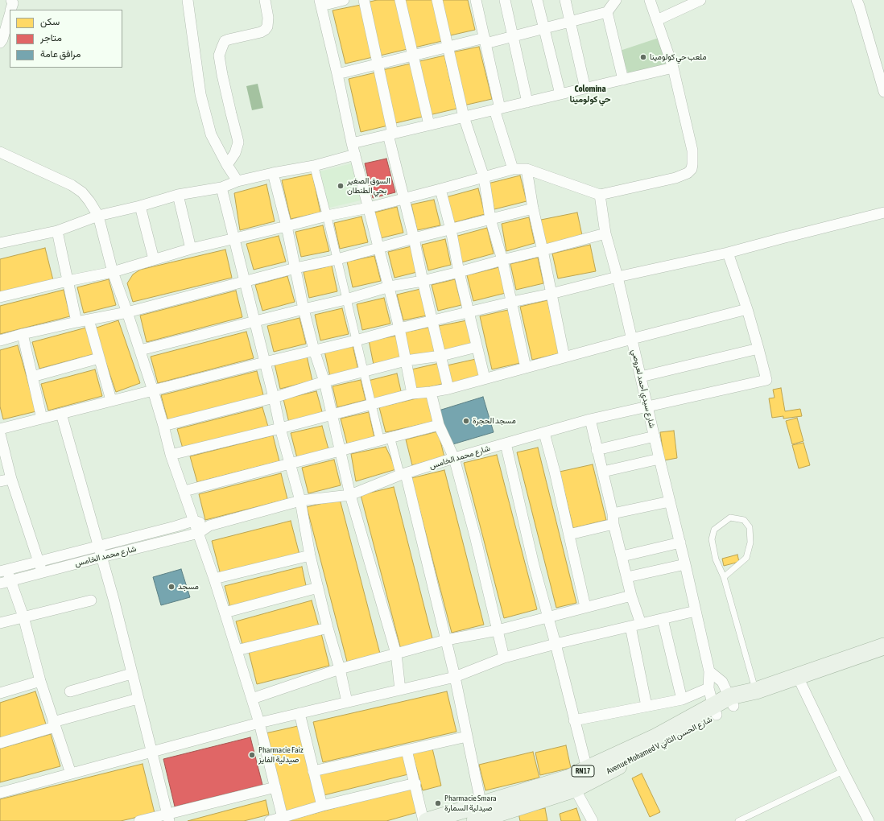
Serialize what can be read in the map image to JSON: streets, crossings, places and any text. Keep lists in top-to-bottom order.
{
  "streets": {
    "main road": ["Avenue Mohamed V شارع الحسن الثاني", "RN17"],
    "street": ["شارع سيدي أحمد لعروصي", "شارع محمد الخامس"]
  },
  "crossings": [
    ["شارع سيدي أحمد لعروصي", "شارع محمد الخامس"],
    ["شارع سيدي أحمد لعروصي", "Avenue Mohamed V شارع الحسن الثاني"],
    ["Avenue Mohamed V شارع الحسن الثاني", "RN17"]
  ],
  "districts": ["Colomina حي كولومينا"],
  "places": [
    "ملعب حي كولومينا",
    "السوق الصغير بحي الطنطان",
    "مسجد الحجرة",
    "مسجد",
    "Pharmacie Faiz صيدلية الفايز",
    "Pharmacie Smara صيدلية السمارة"
  ],
  "legend": ["سكن", "متاجر", "مرافق عامة"]
}
